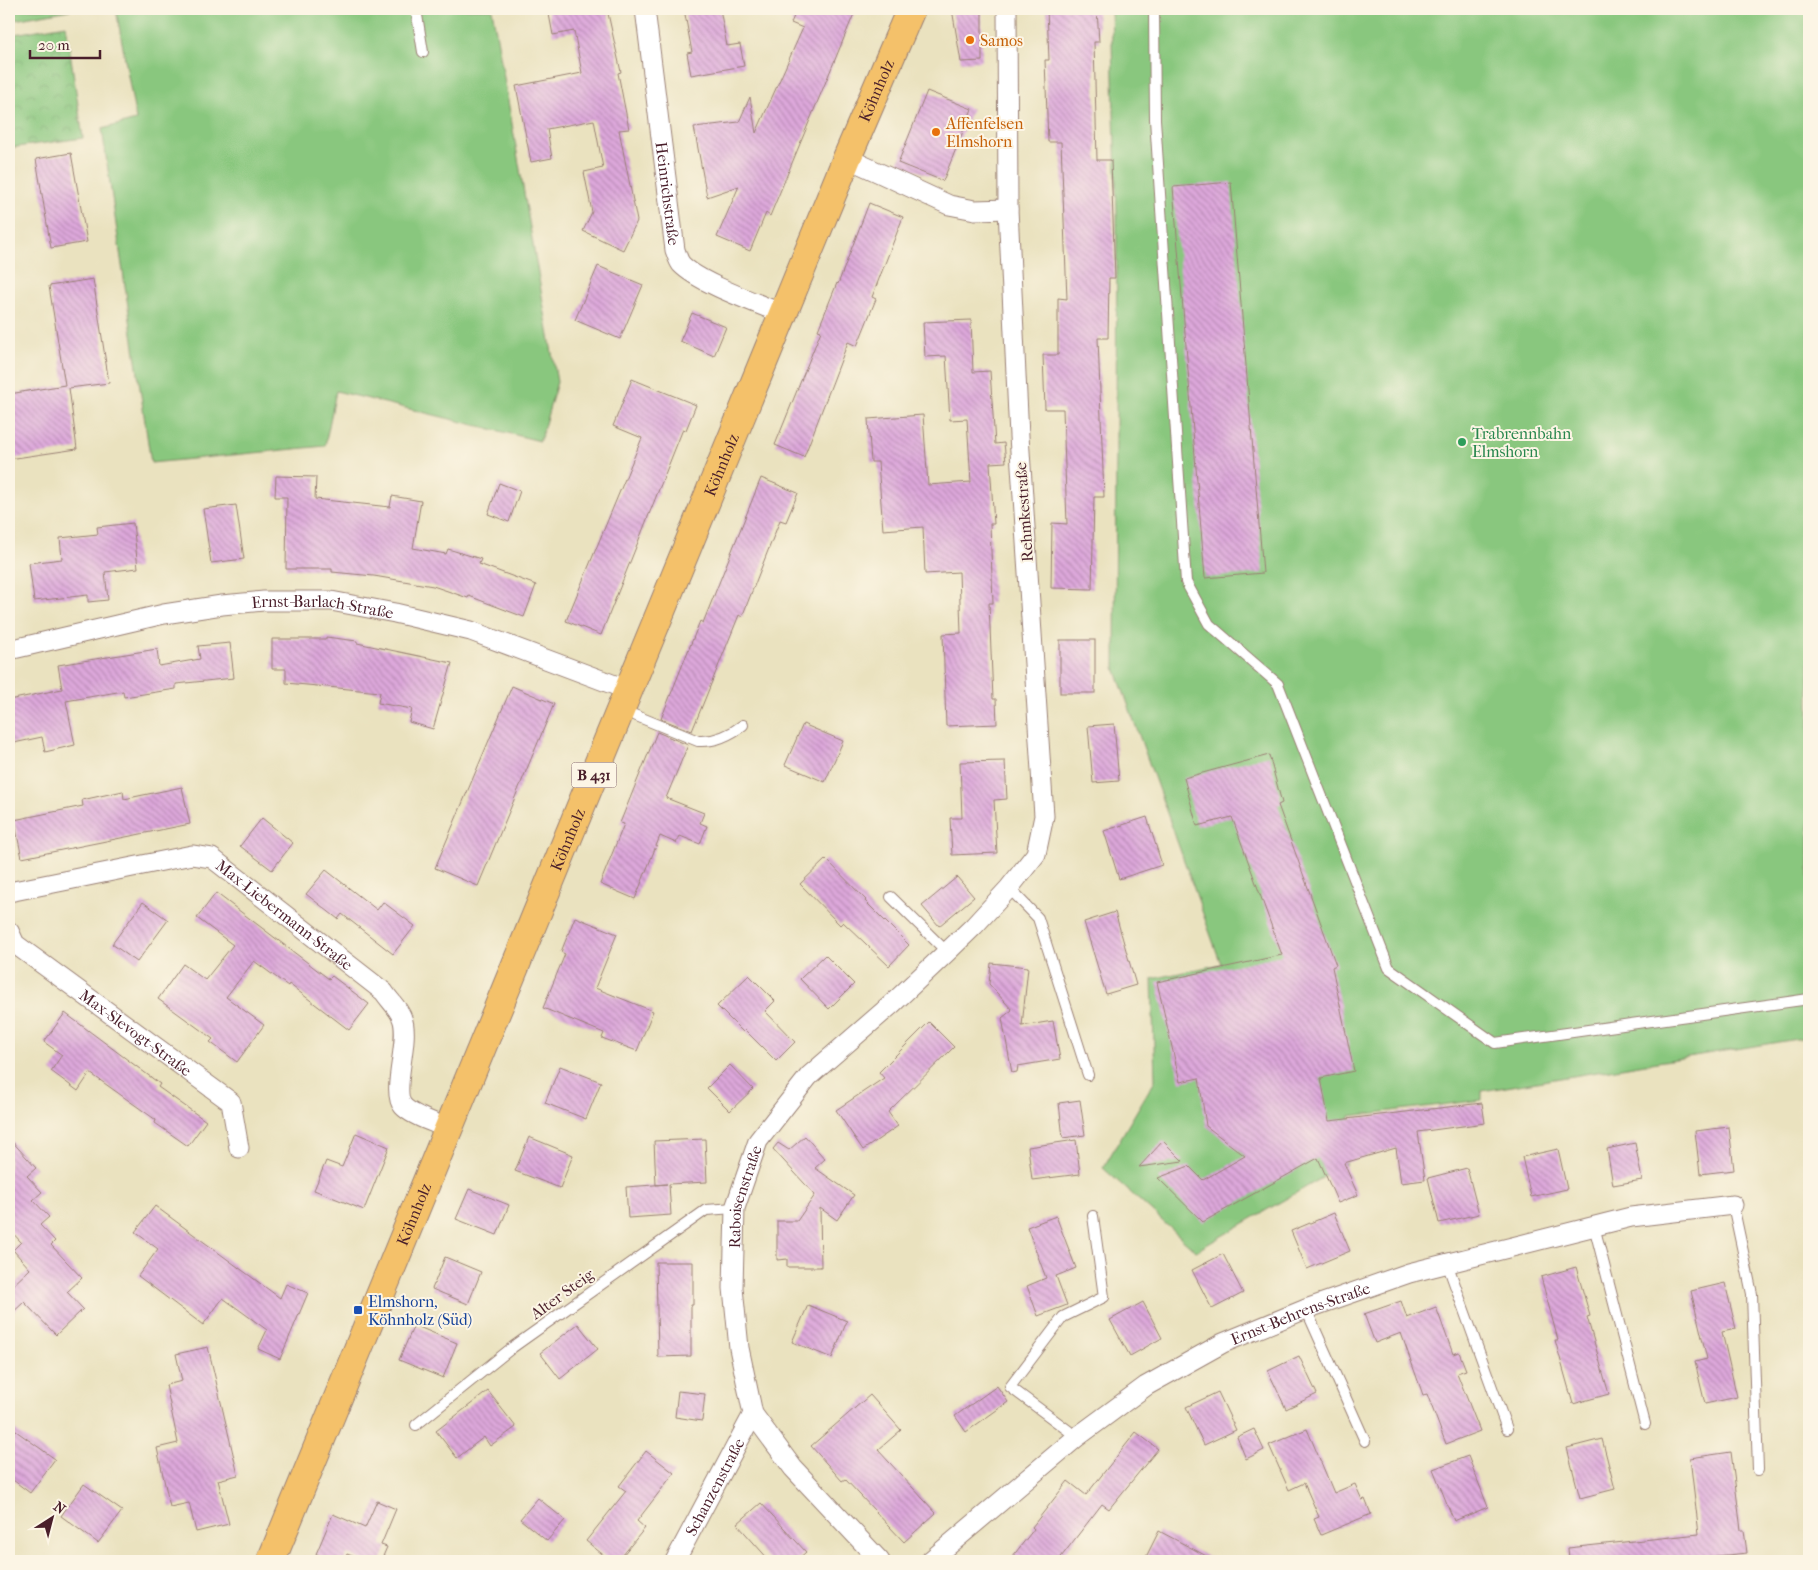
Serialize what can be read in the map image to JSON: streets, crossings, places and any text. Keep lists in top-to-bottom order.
{
  "streets": {
    "main road": ["Köhnholz", "B 431"],
    "street": [
      "Heinrichstraße",
      "Rehmkestraße",
      "Ernst-Barlach-Straße",
      "Max-Liebermann-Straße",
      "Max-Slevogt-Straße",
      "Raboisenstraße",
      "Ernst-Behrens-Straße",
      "Schanzenstraße"
    ],
    "lane": ["Alter Steig"]
  },
  "crossings": [
    ["Köhnholz", "Heinrichstraße"],
    ["Köhnholz", "Ernst-Barlach-Straße"],
    ["Köhnholz", "Max-Liebermann-Straße"],
    ["Rehmkestraße", "Raboisenstraße"],
    ["Raboisenstraße", "Alter Steig"],
    ["Raboisenstraße", "Schanzenstraße"]
  ],
  "places": {
    "other": ["Samos", "Affenfelsen Elmshorn", "Trabrennbahn Elmshorn"],
    "transit": ["Elmshorn, Köhnholz (Süd)"]
  },
  "scale_bar": "20 m",
  "north": "top right"
}
